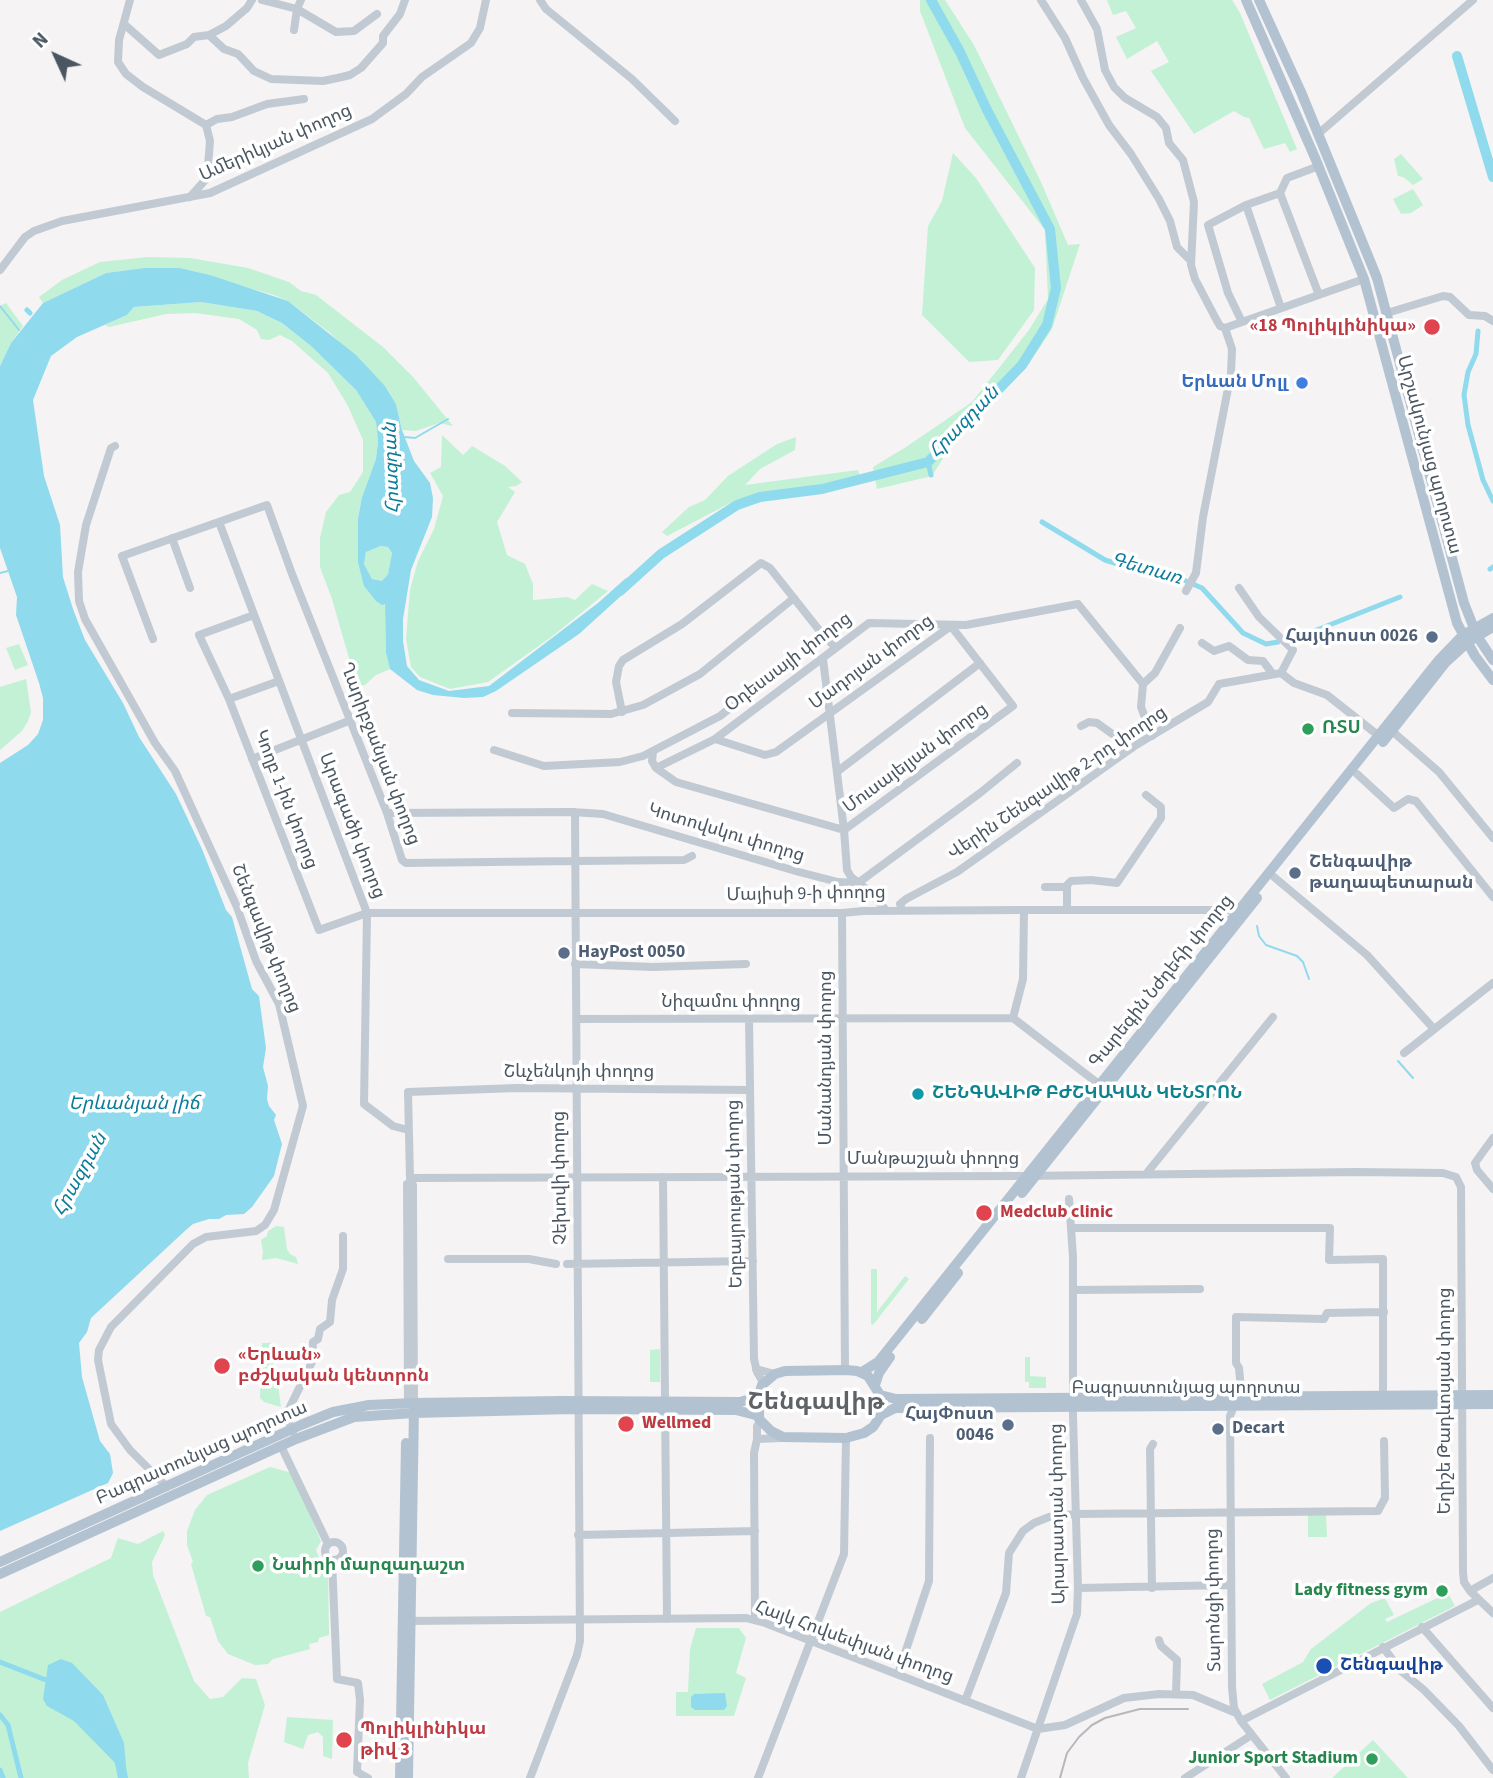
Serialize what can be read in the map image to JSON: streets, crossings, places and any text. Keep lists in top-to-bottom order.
{
  "streets": {
    "main road": ["Արշակունյաց պողոտա", "Գարեգին Նժդեհի փողոց", "Բագրատունյաց պողոտա"],
    "street": [
      "Ամերիկյան փողոց",
      "Օդեսսայի փողոց",
      "Մադոյան փողոց",
      "Ղարիբջանյան փողոց",
      "Մուսայելյան փողոց",
      "Վերին Շենգավիթ 2-րդ փողոց",
      "Կողբ 1-ին փողոց",
      "Արագածի փողոց",
      "Կոտովսկու փողոց",
      "Մայիսի 9-ի փողոց",
      "Շենգավիթ փողոց",
      "Նիզամու փողոց",
      "Մանանդյան փողոց",
      "Շևչենկոյի փողոց",
      "Մանթաշյան փողոց",
      "Չեխովի փողոց",
      "Եղբայրության փողոց",
      "Եղիշե Թադևոսյան փողոց",
      "Արարատյան փողոց",
      "Տարոնցի փողոց",
      "Հայկ Հովսեփյան փողոց"
    ]
  },
  "crossings": [
    ["Արշակունյաց պողոտա", "Գարեգին Նժդեհի փողոց"],
    ["Օդեսսայի փողոց", "Մադոյան փողոց"],
    ["Օդեսսայի փողոց", "Մուսայելյան փողոց"],
    ["Ղարիբջանյան փողոց", "Արագածի փողոց"],
    ["Ղարիբջանյան փողոց", "Կոտովսկու փողոց"],
    ["Ղարիբջանյան փողոց", "Չեխովի փողոց"],
    ["Վերին Շենգավիթ 2-րդ փողոց", "Մայիսի 9-ի փողոց"],
    ["Կողբ 1-ին փողոց", "Արագածի փողոց"],
    ["Կողբ 1-ին փողոց", "Մայիսի 9-ի փողոց"],
    ["Արագածի փողոց", "Մայիսի 9-ի փողոց"],
    ["Արագածի փողոց", "Շևչենկոյի փողոց"],
    ["Կոտովսկու փողոց", "Չեխովի փողոց"],
    ["Մայիսի 9-ի փողոց", "Գարեգին Նժդեհի փողոց"],
    ["Մայիսի 9-ի փողոց", "Մանանդյան փողոց"],
    ["Մայիսի 9-ի փողոց", "Չեխովի փողոց"],
    ["Շենգավիթ փողոց", "Բագրատունյաց պողոտա"],
    ["Գարեգին Նժդեհի փողոց", "Մանանդյան փողոց"],
    ["Գարեգին Նժդեհի փողոց", "Մանթաշյան փողոց"],
    ["Գարեգին Նժդեհի փողոց", "Եղբայրության փողոց"],
    ["Գարեգին Նժդեհի փողոց", "Բագրատունյաց պողոտա"],
    ["Նիզամու փողոց", "Մանանդյան փողոց"],
    ["Նիզամու փողոց", "Չեխովի փողոց"],
    ["Նիզամու փողոց", "Եղբայրության փողոց"],
    ["Մանանդյան փողոց", "Մանթաշյան փողոց"],
    ["Մանանդյան փողոց", "Եղբայրության փողոց"],
    ["Մանանդյան փողոց", "Բագրատունյաց պողոտա"],
    ["Շևչենկոյի փողոց", "Չեխովի փողոց"],
    ["Շևչենկոյի փողոց", "Եղբայրության փողոց"],
    ["Մանթաշյան փողոց", "Չեխովի փողոց"],
    ["Մանթաշյան փողոց", "Եղբայրության փողոց"],
    ["Մանթաշյան փողոց", "Եղիշե Թադևոսյան փողոց"],
    ["Չեխովի փողոց", "Բագրատունյաց պողոտա"],
    ["Չեխովի փողոց", "Հայկ Հովսեփյան փողոց"],
    ["Եղբայրության փողոց", "Բագրատունյաց պողոտա"],
    ["Բագրատունյաց պողոտա", "Եղիշե Թադևոսյան փողոց"],
    ["Բագրատունյաց պողոտա", "Արարատյան փողոց"],
    ["Բագրատունյաց պողոտա", "Տարոնցի փողոց"],
    ["Արարատյան փողոց", "Հայկ Հովսեփյան փողոց"]
  ],
  "districts": ["Շենգավիթ"],
  "water": ["Հրազդան", "Գետառ", "Երևանյան լիճ"],
  "places": [
    "«18 Պոլիկլինիկա»",
    "Երևան Մոլլ",
    "Հայփոստ 0026",
    "ՌՏՍ",
    "Շենգավիթ թաղապետարան",
    "HayPost 0050",
    "ՇԵՆԳԱՎԻԹ ԲԺՇԿԱԿԱՆ ԿԵՆՏՐՈՆ",
    "Medclub clinic",
    "«Երևան» բժշկական կենտրոն",
    "Wellmed",
    "ՀայՓոստ 0046",
    "Decart",
    "Նաիրի մարզադաշտ",
    "Lady fitness gym",
    "Շենգավիթ",
    "Պոլիկլինիկա թիվ 3",
    "Junior Sport Stadium"
  ],
  "north": "top left"
}
